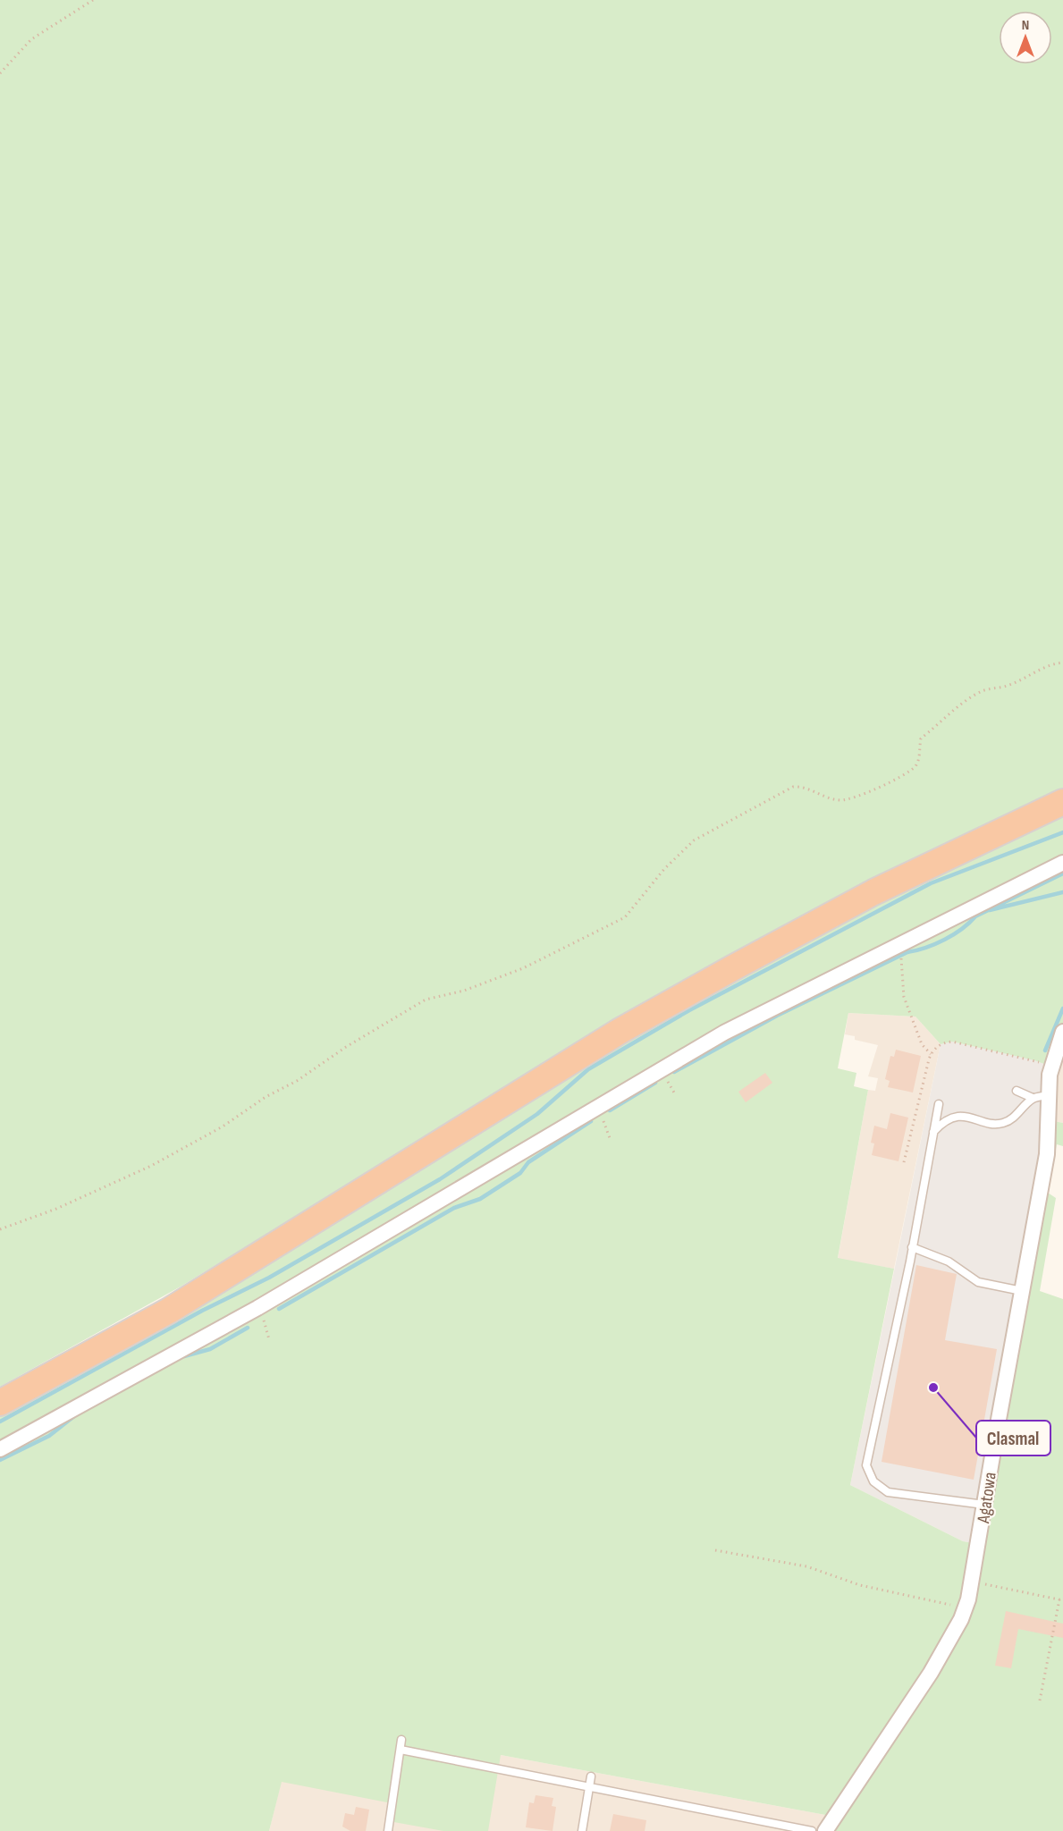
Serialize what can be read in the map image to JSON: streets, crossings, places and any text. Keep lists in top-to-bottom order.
{
  "streets": {
    "street": ["Agatowa"]
  },
  "places": ["Clasmal"],
  "north": "top"
}
